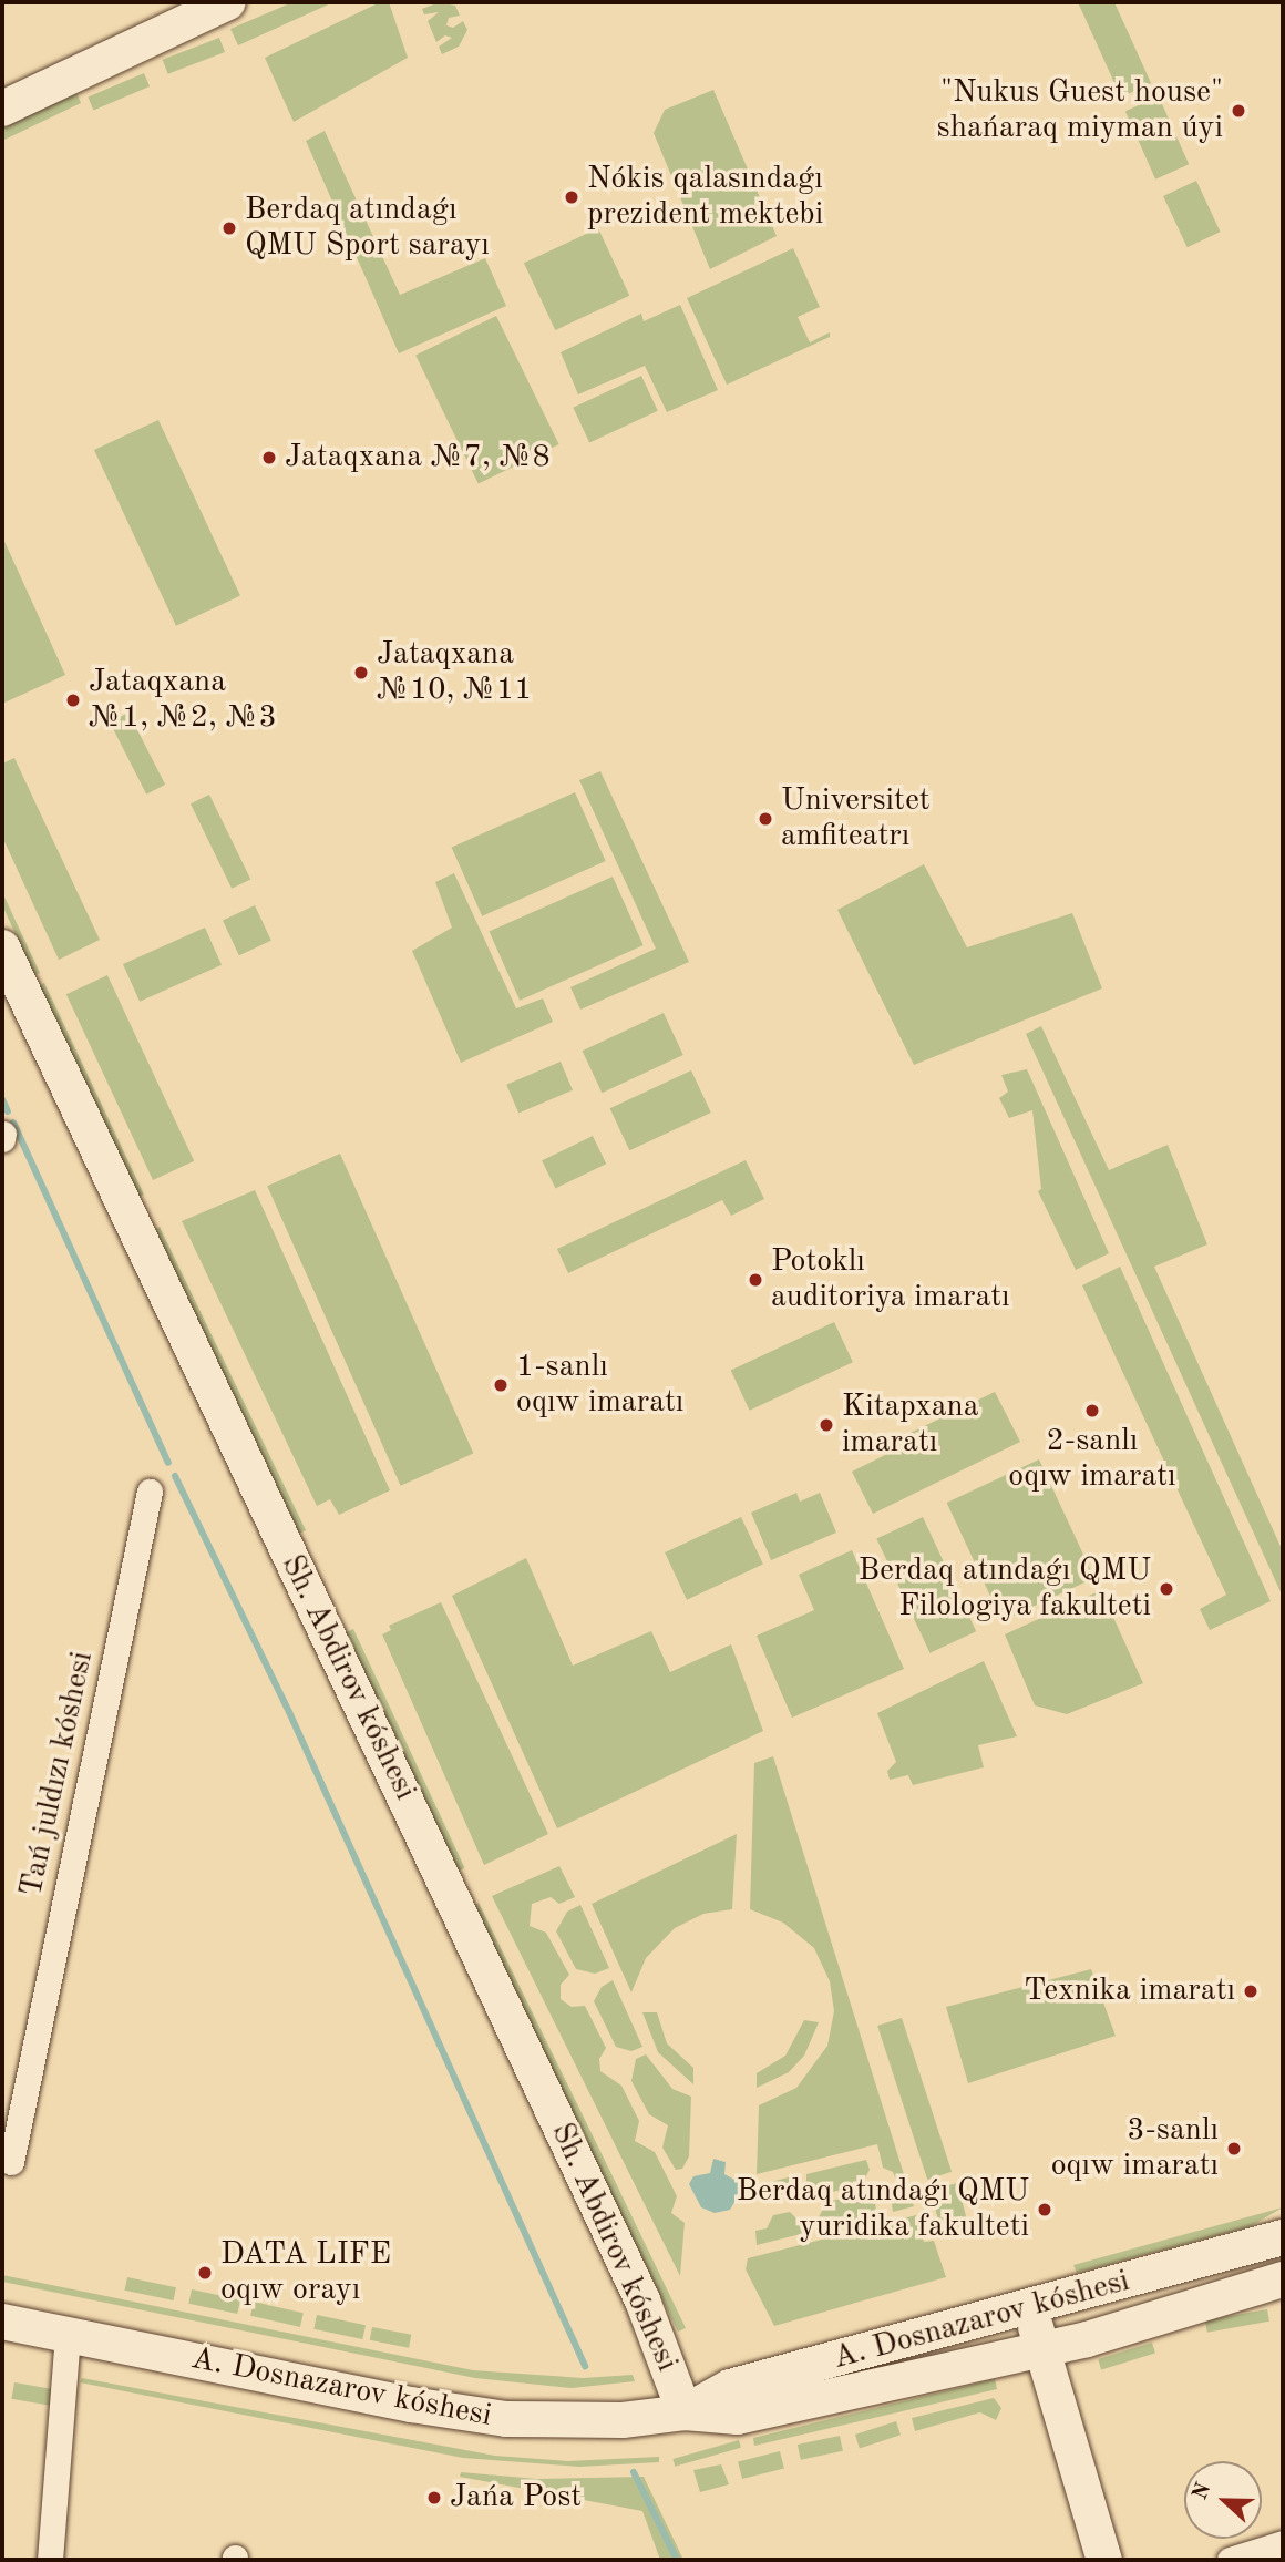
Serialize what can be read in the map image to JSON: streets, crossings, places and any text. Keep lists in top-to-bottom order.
{
  "streets": {
    "street": ["Sh. Abdirov kóshesi", "Tań juldızı kóshesi", "A. Dosnazarov kóshesi"]
  },
  "crossings": [
    ["Sh. Abdirov kóshesi", "A. Dosnazarov kóshesi"]
  ],
  "places": [
    "\"Nukus Guest house\" shańaraq miyman úyi",
    "Nókis qalasındaǵı prezident mektebi",
    "Berdaq atındaǵı QMU Sport sarayı",
    "Jataqxana №7, №8",
    "Jataqxana №10, №11",
    "Jataqxana №1, №2, №3",
    "Universitet amfiteatrı",
    "Potoklı auditoriya imaratı",
    "1-sanlı oqıw imaratı",
    "2-sanlı oqıw imaratı",
    "Kitapxana imaratı",
    "Berdaq atındaǵı QMU Filologiya fakulteti",
    "Texnika imaratı",
    "3-sanlı oqıw imaratı",
    "Berdaq atındaǵı QMU yuridika fakulteti",
    "DATA LIFE oqıw orayı",
    "Jańa Post"
  ],
  "north": "left"
}
